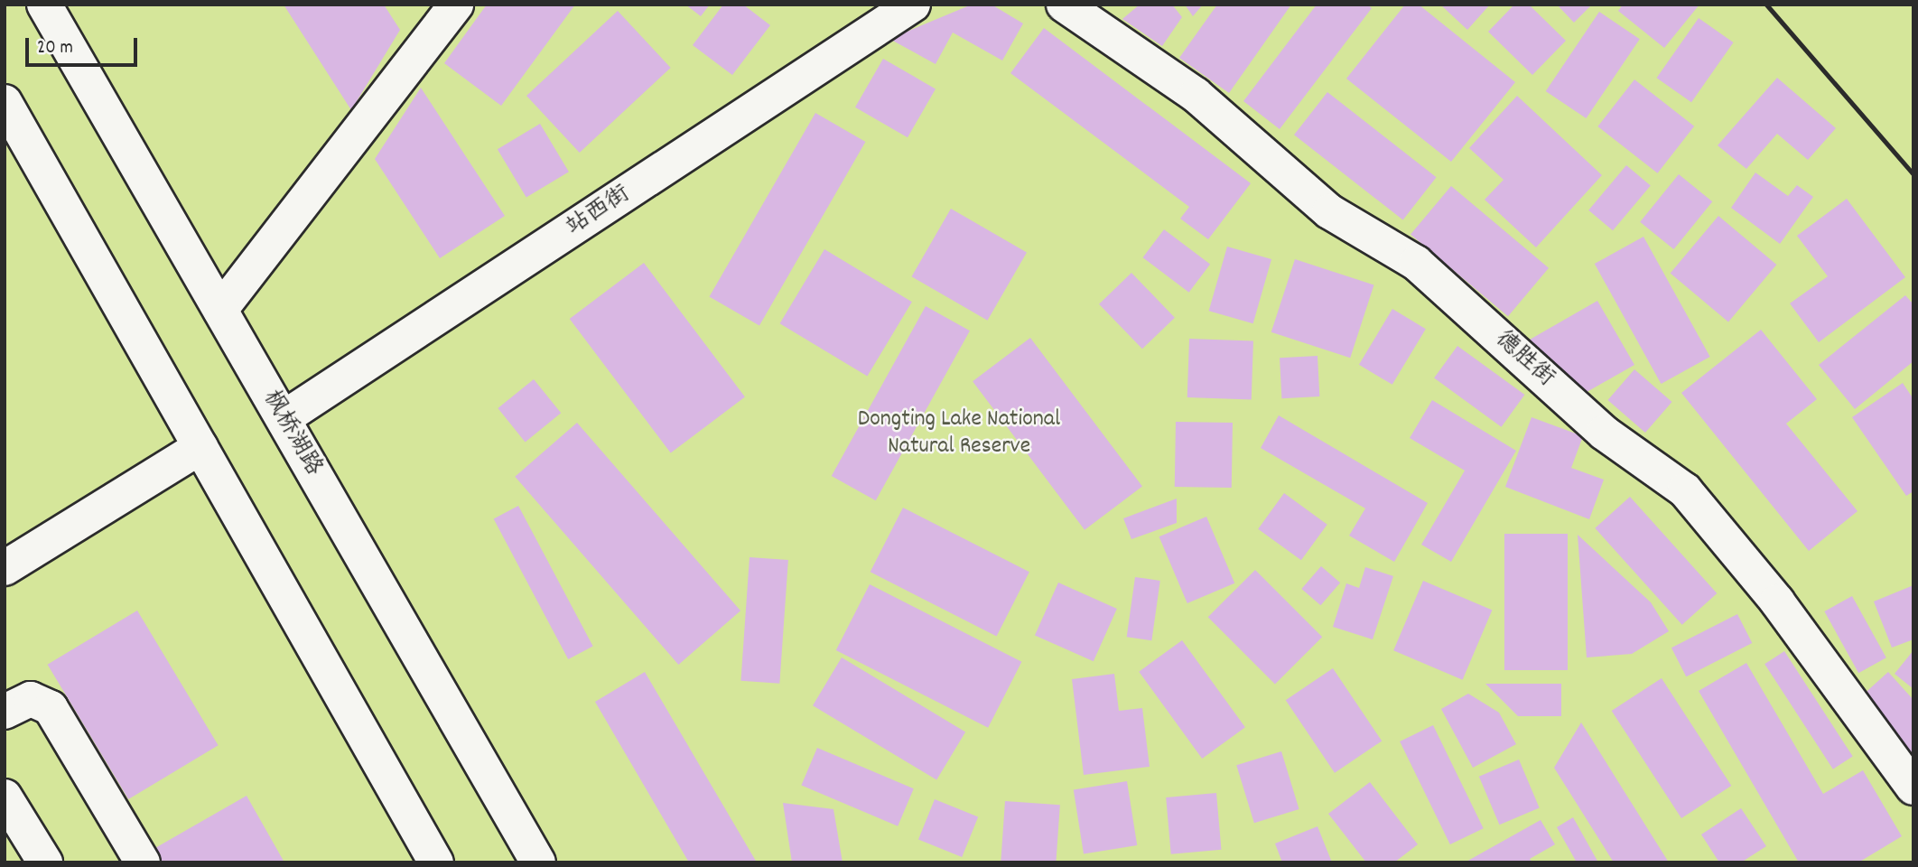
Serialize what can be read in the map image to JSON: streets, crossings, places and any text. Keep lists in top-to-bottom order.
{
  "streets": {
    "street": ["站西街", "德胜街", "枫桥湖路"]
  },
  "crossings": [
    ["站西街", "枫桥湖路"]
  ],
  "parks": ["Dongting Lake National Natural Reserve"],
  "scale_bar": "20 m"
}
